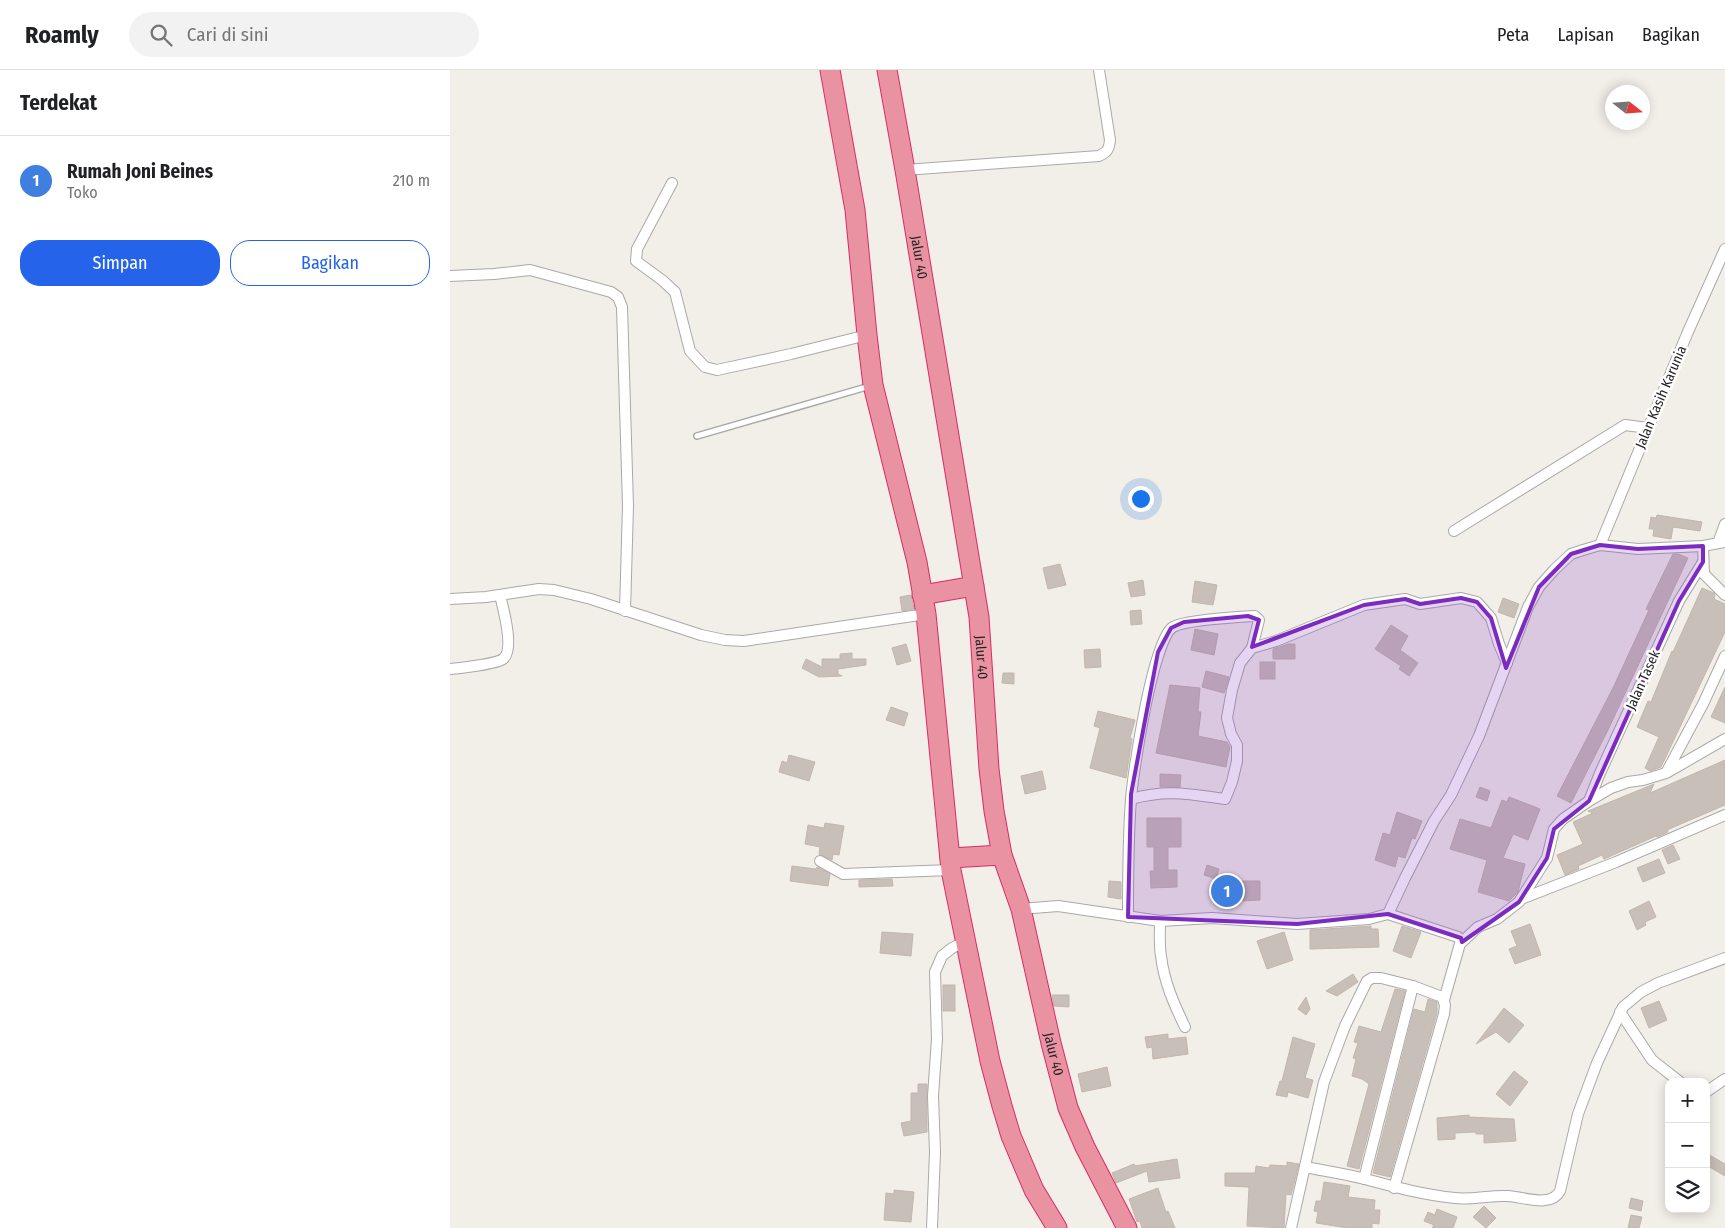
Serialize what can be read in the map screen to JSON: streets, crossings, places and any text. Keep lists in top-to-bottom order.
{
  "streets": {
    "highway": ["Jalur 40"],
    "street": ["Jalan Kasih Karunia", "Jalan Tasek"]
  },
  "north": "right",
  "page": {
    "header": "Roamly",
    "search": "Cari di sini",
    "nav": ["Peta", "Lapisan", "Bagikan"],
    "heading": "Terdekat",
    "list": [
      {
        "mark": "1",
        "name": "Rumah Joni Beines",
        "note": "Toko",
        "value": "210 m"
      }
    ],
    "buttons": ["Simpan", "Bagikan"],
    "pins": "1",
    "map_buttons": ["+", "−"]
  }
}
